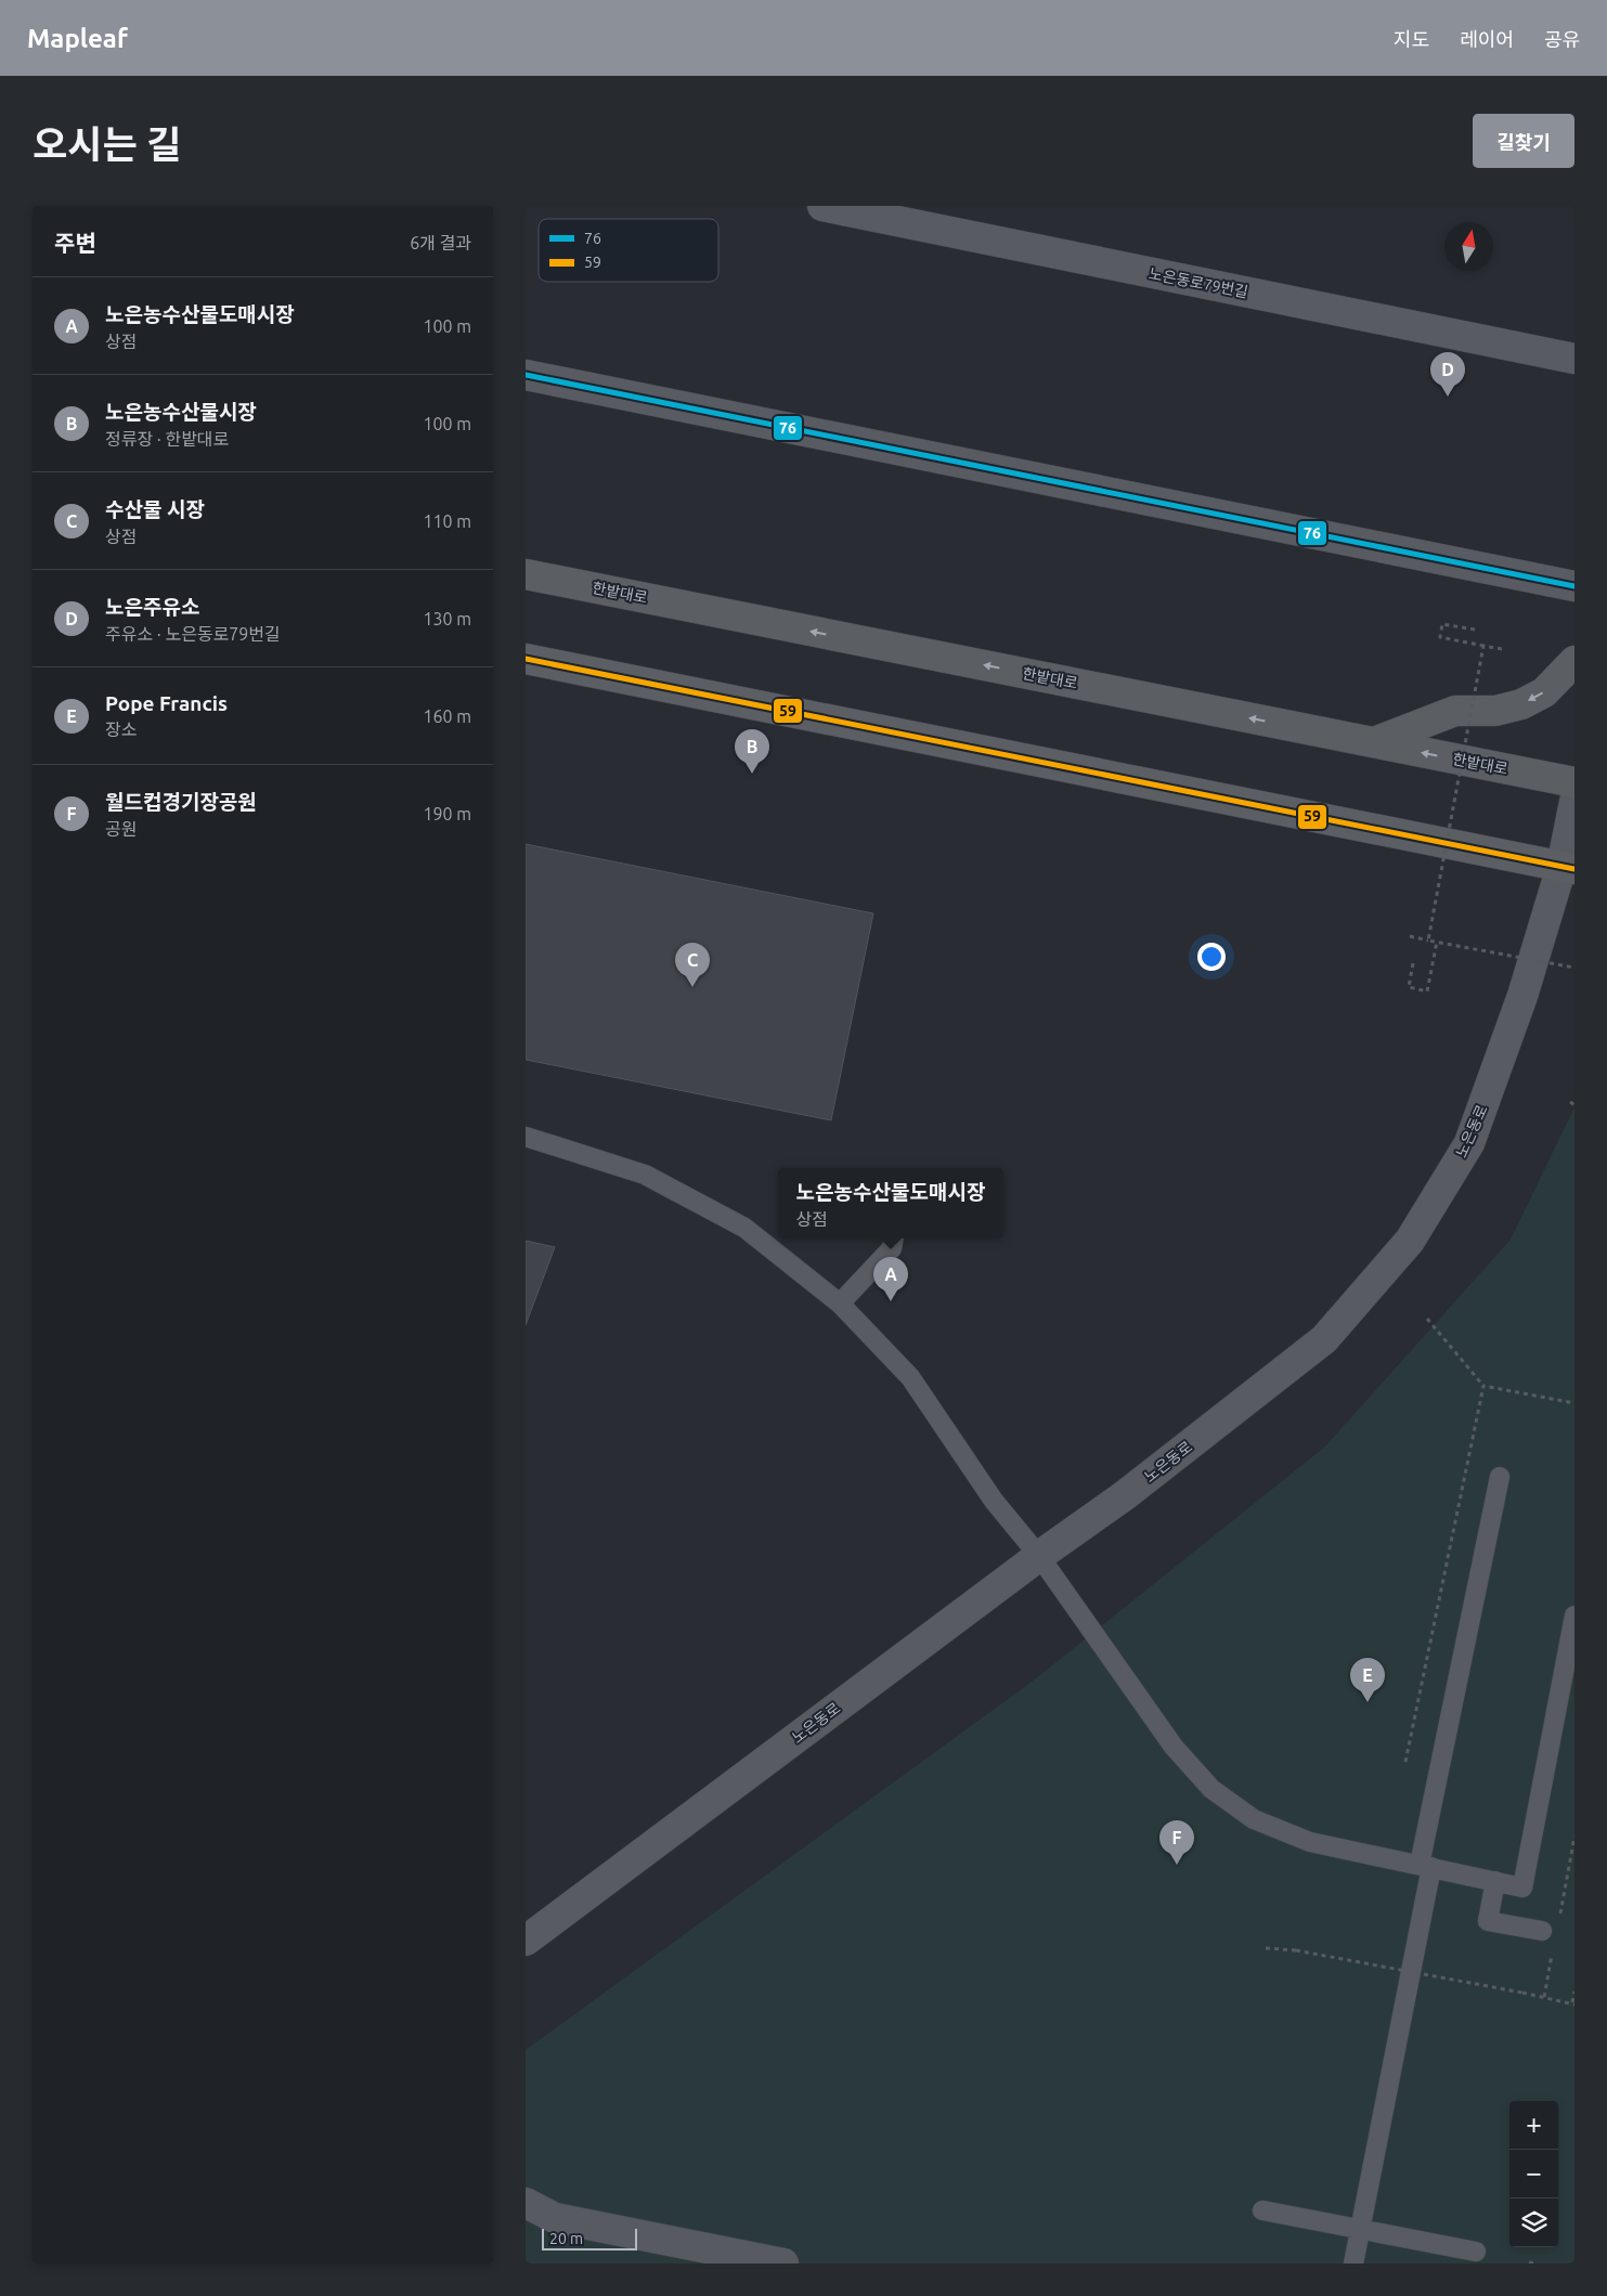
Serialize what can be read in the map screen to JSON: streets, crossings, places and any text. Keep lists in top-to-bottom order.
{
  "streets": {
    "main road": ["한밭대로"],
    "street": ["노은동로79번길", "노은동로"]
  },
  "lines": ["transit line 76", "transit line 59"],
  "legend": ["76", "59"],
  "scale_bar": "20 m",
  "north": "top",
  "page": {
    "header": "Mapleaf",
    "nav": ["지도", "레이어", "공유"],
    "title": "오시는 길",
    "buttons": "길찾기",
    "heading": ["주변", "6개 결과"],
    "list": [
      {
        "mark": "A",
        "name": "노은농수산물도매시장",
        "note": "상점",
        "value": "100 m"
      },
      {
        "mark": "B",
        "name": "노은농수산물시장",
        "note": "정류장 · 한밭대로",
        "value": "100 m"
      },
      {
        "mark": "C",
        "name": "수산물 시장",
        "note": "상점",
        "value": "110 m"
      },
      {
        "mark": "D",
        "name": "노은주유소",
        "note": "주유소 · 노은동로79번길",
        "value": "130 m"
      },
      {
        "mark": "E",
        "name": "Pope Francis",
        "note": "장소",
        "value": "160 m"
      },
      {
        "mark": "F",
        "name": "월드컵경기장공원",
        "note": "공원",
        "value": "190 m"
      }
    ],
    "pins": [
      "D",
      "B",
      "C",
      "A",
      "E",
      "F"
    ],
    "popup": ["노은농수산물도매시장", "상점"],
    "map_buttons": ["+", "−"],
    "scale": "20 m"
  }
}
